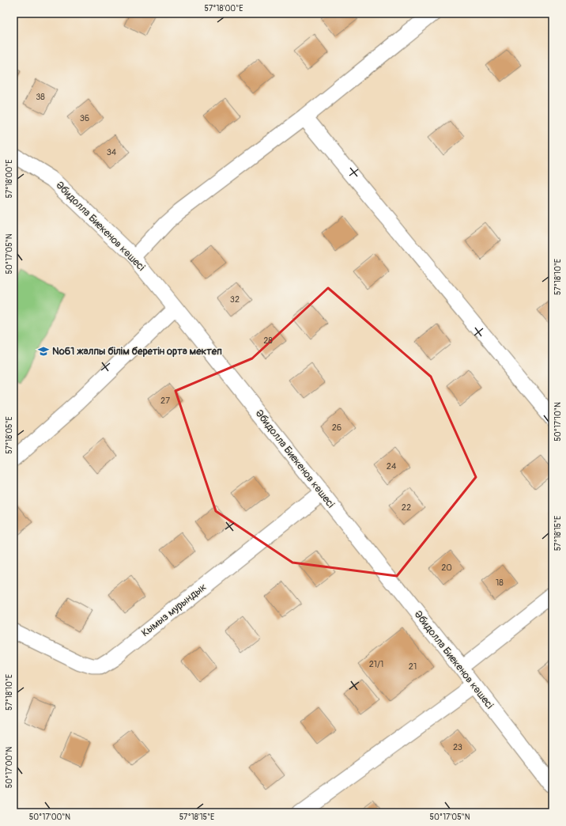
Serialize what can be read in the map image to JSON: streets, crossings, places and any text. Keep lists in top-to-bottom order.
{
  "streets": {
    "street": ["Әбидолла Биекенов көшесі", "Кымыз мурындык"]
  },
  "crossings": [
    ["Әбидолла Биекенов көшесі", "Кымыз мурындык"]
  ],
  "places": {
    "school or university": ["№61 жалпы білім беретін орта мектеп"]
  },
  "house_numbers": [
    "38",
    "36",
    "34",
    "32",
    "28",
    "27",
    "26",
    "24",
    "22",
    "20",
    "18",
    "21/1",
    "21",
    "23"
  ],
  "coordinates": [
    "57°18'00\"E",
    "50°17'05\"N",
    "57°18'10\"E",
    "50°17'10\"N",
    "57°18'05\"E",
    "57°18'15\"E",
    "50°17'00\"N"
  ]
}
